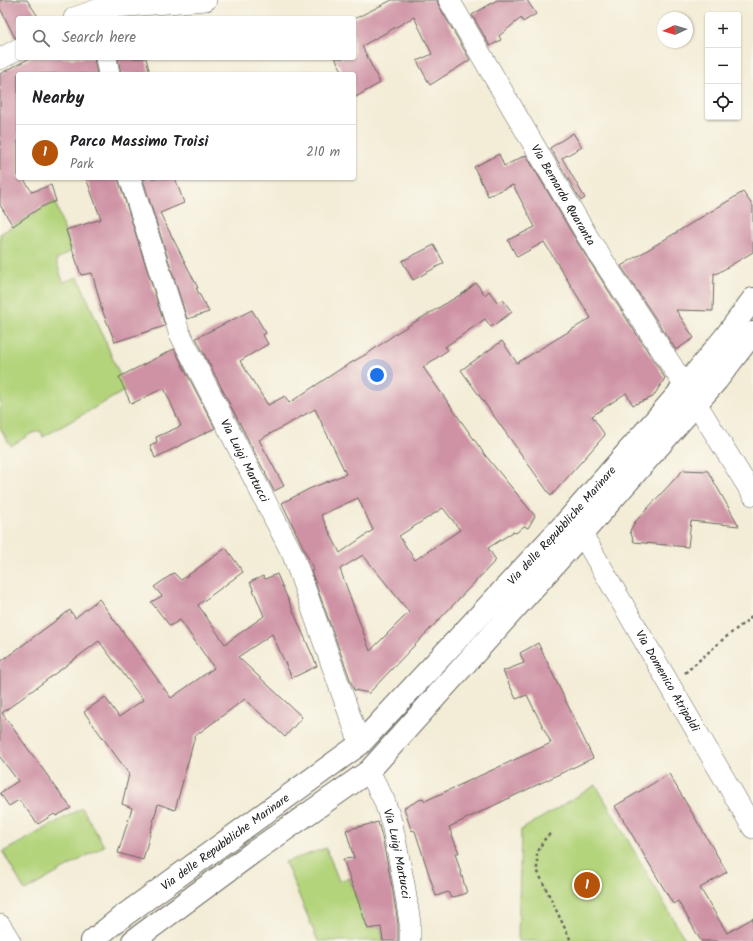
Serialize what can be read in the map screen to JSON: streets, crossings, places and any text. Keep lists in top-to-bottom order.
{
  "streets": {
    "main road": ["Via delle Repubbliche Marinare"],
    "street": ["Via Bernardo Quaranta", "Via Luigi Martucci", "Via Domenico Atripaldi"]
  },
  "crossings": [
    ["Via Bernardo Quaranta", "Via delle Repubbliche Marinare"],
    ["Via Luigi Martucci", "Via delle Repubbliche Marinare"],
    ["Via delle Repubbliche Marinare", "Via Domenico Atripaldi"]
  ],
  "north": "left",
  "page": {
    "map_buttons": ["+", "−"],
    "search": "Search here",
    "heading": "Nearby",
    "list": [
      {
        "mark": "1",
        "name": "Parco Massimo Troisi",
        "note": "Park",
        "value": "210 m"
      }
    ],
    "pins": "1"
  }
}
